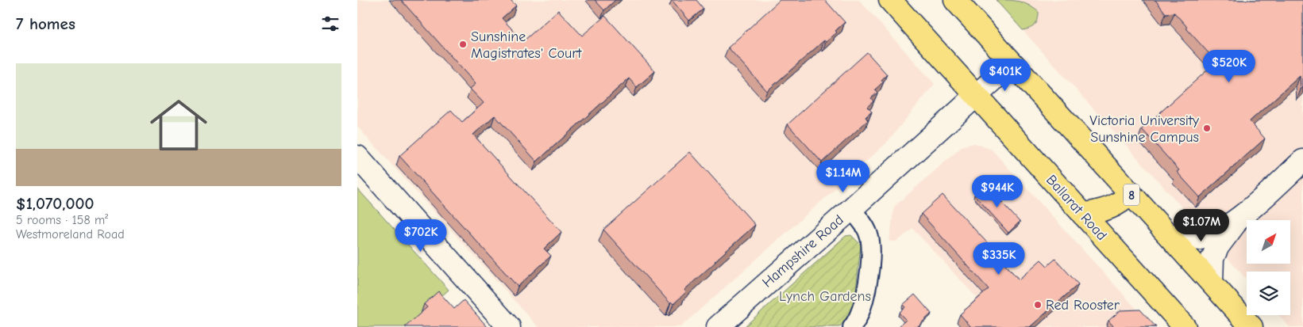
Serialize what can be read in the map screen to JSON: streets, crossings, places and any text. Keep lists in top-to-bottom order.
{
  "streets": {
    "highway": ["8", "Ballarat Road"],
    "street": ["Hampshire Road"]
  },
  "crossings": [
    ["8", "Hampshire Road"],
    ["Ballarat Road", "Hampshire Road"]
  ],
  "parks": ["Lynch Gardens"],
  "places": ["Sunshine Magistrates' Court", "Victoria University Sunshine Campus", "Red Rooster"],
  "north": "top right",
  "page": {
    "heading": "7 homes",
    "list": [
      {
        "name": "$1,070,000",
        "note": "5 rooms · 158 m² · Westmoreland Road"
      }
    ],
    "price": [
      "$520K",
      "$401K",
      "$1.14M",
      "$944K",
      "$1.07M",
      "$702K",
      "$335K"
    ]
  }
}
